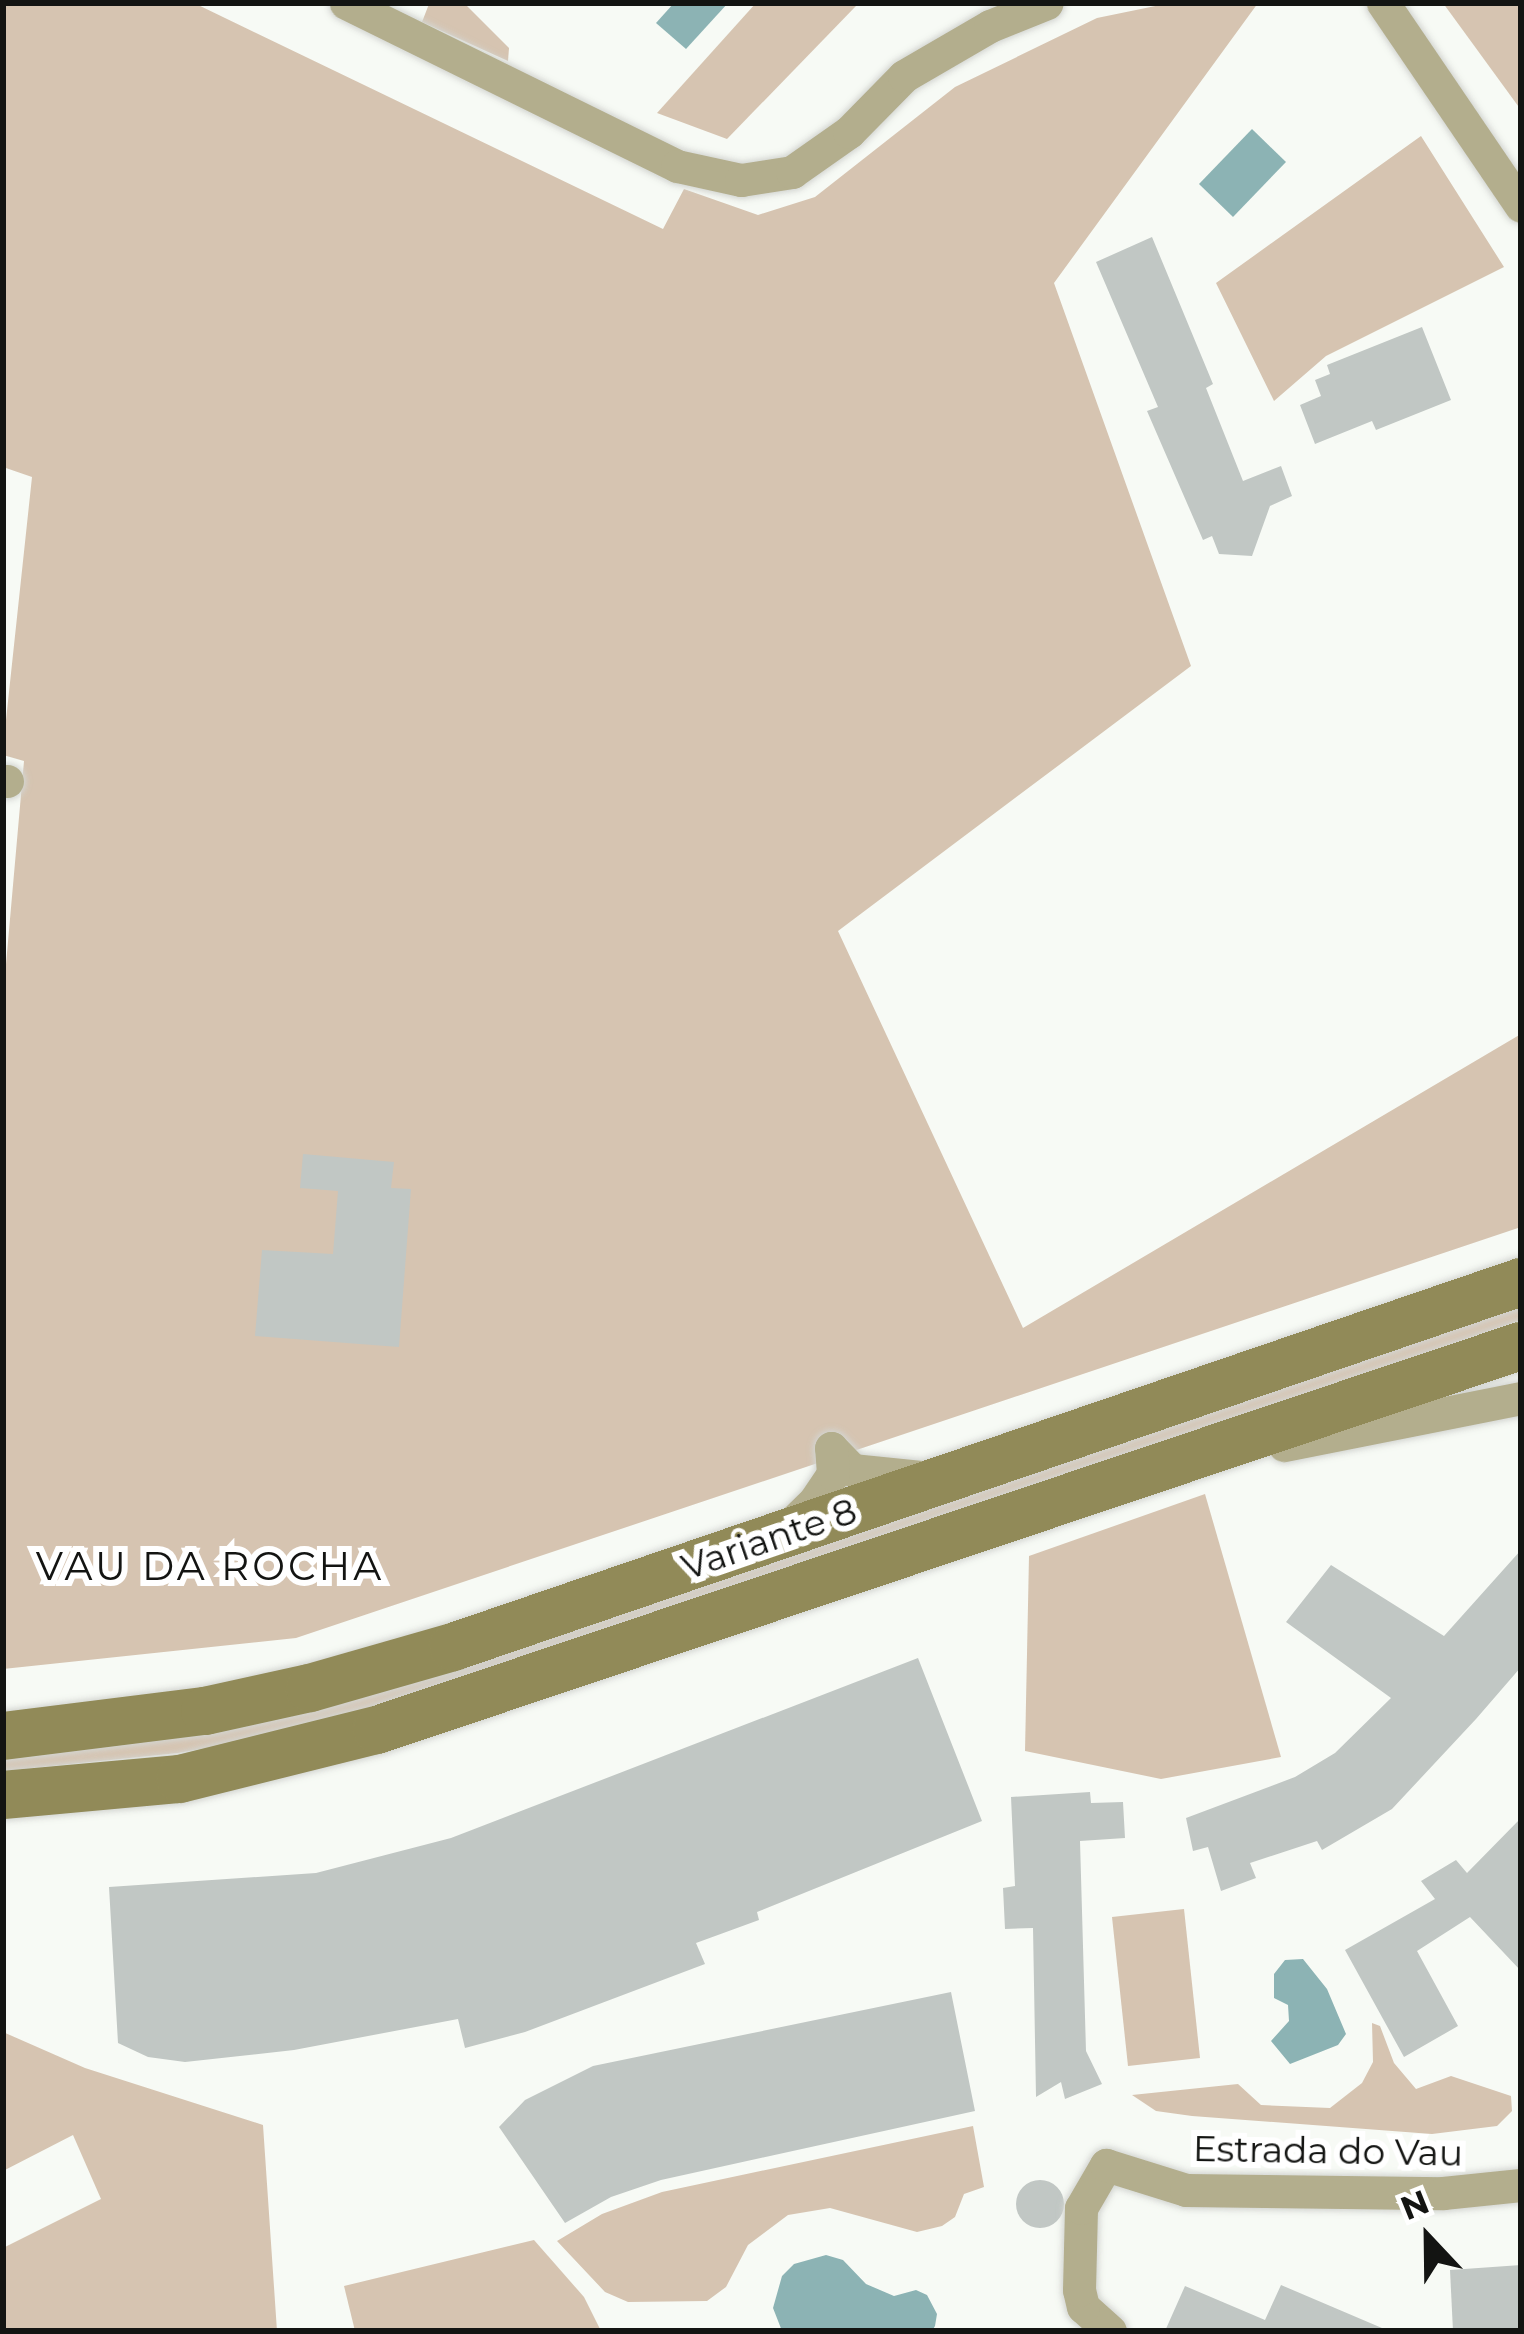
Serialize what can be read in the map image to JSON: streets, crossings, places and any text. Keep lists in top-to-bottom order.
{
  "streets": {
    "main road": ["Variante 8"],
    "street": ["Estrada do Vau"]
  },
  "districts": ["VAU DA ROCHA"],
  "north": "top"
}
